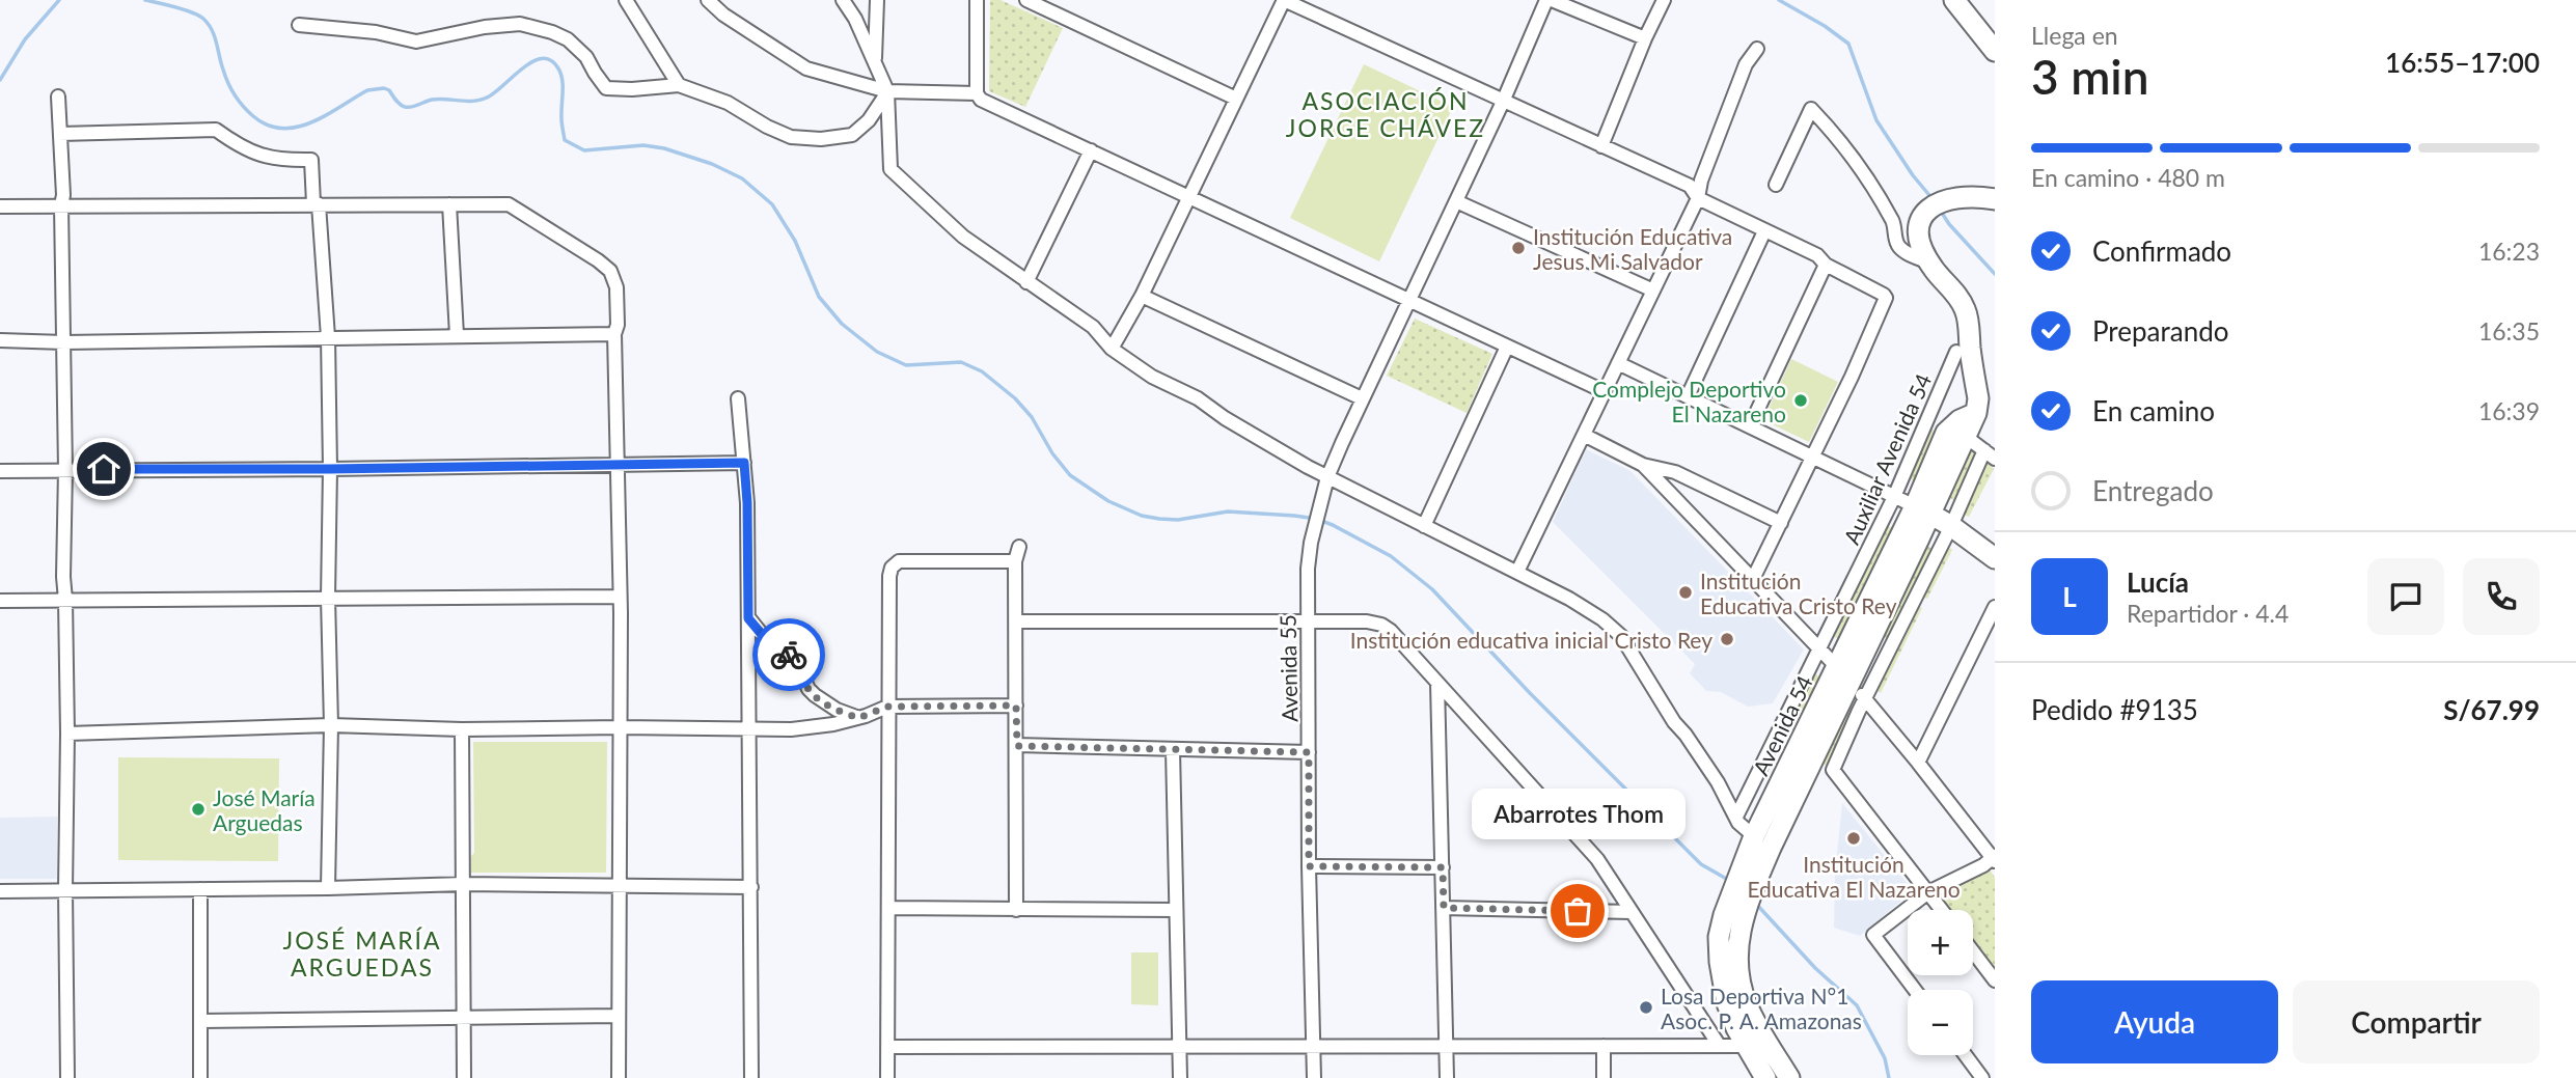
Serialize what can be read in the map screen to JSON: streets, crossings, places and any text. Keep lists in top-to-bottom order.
{
  "streets": {
    "main road": ["Avenida 54"],
    "street": ["Auxiliar Avenida 54", "Avenida 55"]
  },
  "districts": ["ASOCIACIÓN JORGE CHÁVEZ", "JOSÉ MARÍA ARGUEDAS"],
  "places": [
    "Institución Educativa Jesus Mi Salvador",
    "Complejo Deportivo El Nazareno",
    "Institución Educativa Cristo Rey",
    "Institución educativa inicial Cristo Rey",
    "José María Arguedas",
    "Institución Educativa El Nazareno",
    "Abarrotes Thom",
    "Losa Deportiva N°1 Asoc. P. A. Amazonas"
  ],
  "page": {
    "heading": ["3 min", "Llega en", "16:55–17:00"],
    "panel": [
      "Lucía",
      "Repartidor · 4.4",
      "Pedido #9135",
      "S/67.99"
    ],
    "bar": "En camino · 480 m",
    "list": [
      ["Confirmado", "16:23"],
      ["Preparando", "16:35"],
      ["En camino", "16:39"],
      "Entregado"
    ],
    "round": "L",
    "bubble": "Abarrotes Thom",
    "map_buttons": ["+", "−"],
    "buttons": ["Ayuda", "Compartir"]
  }
}
